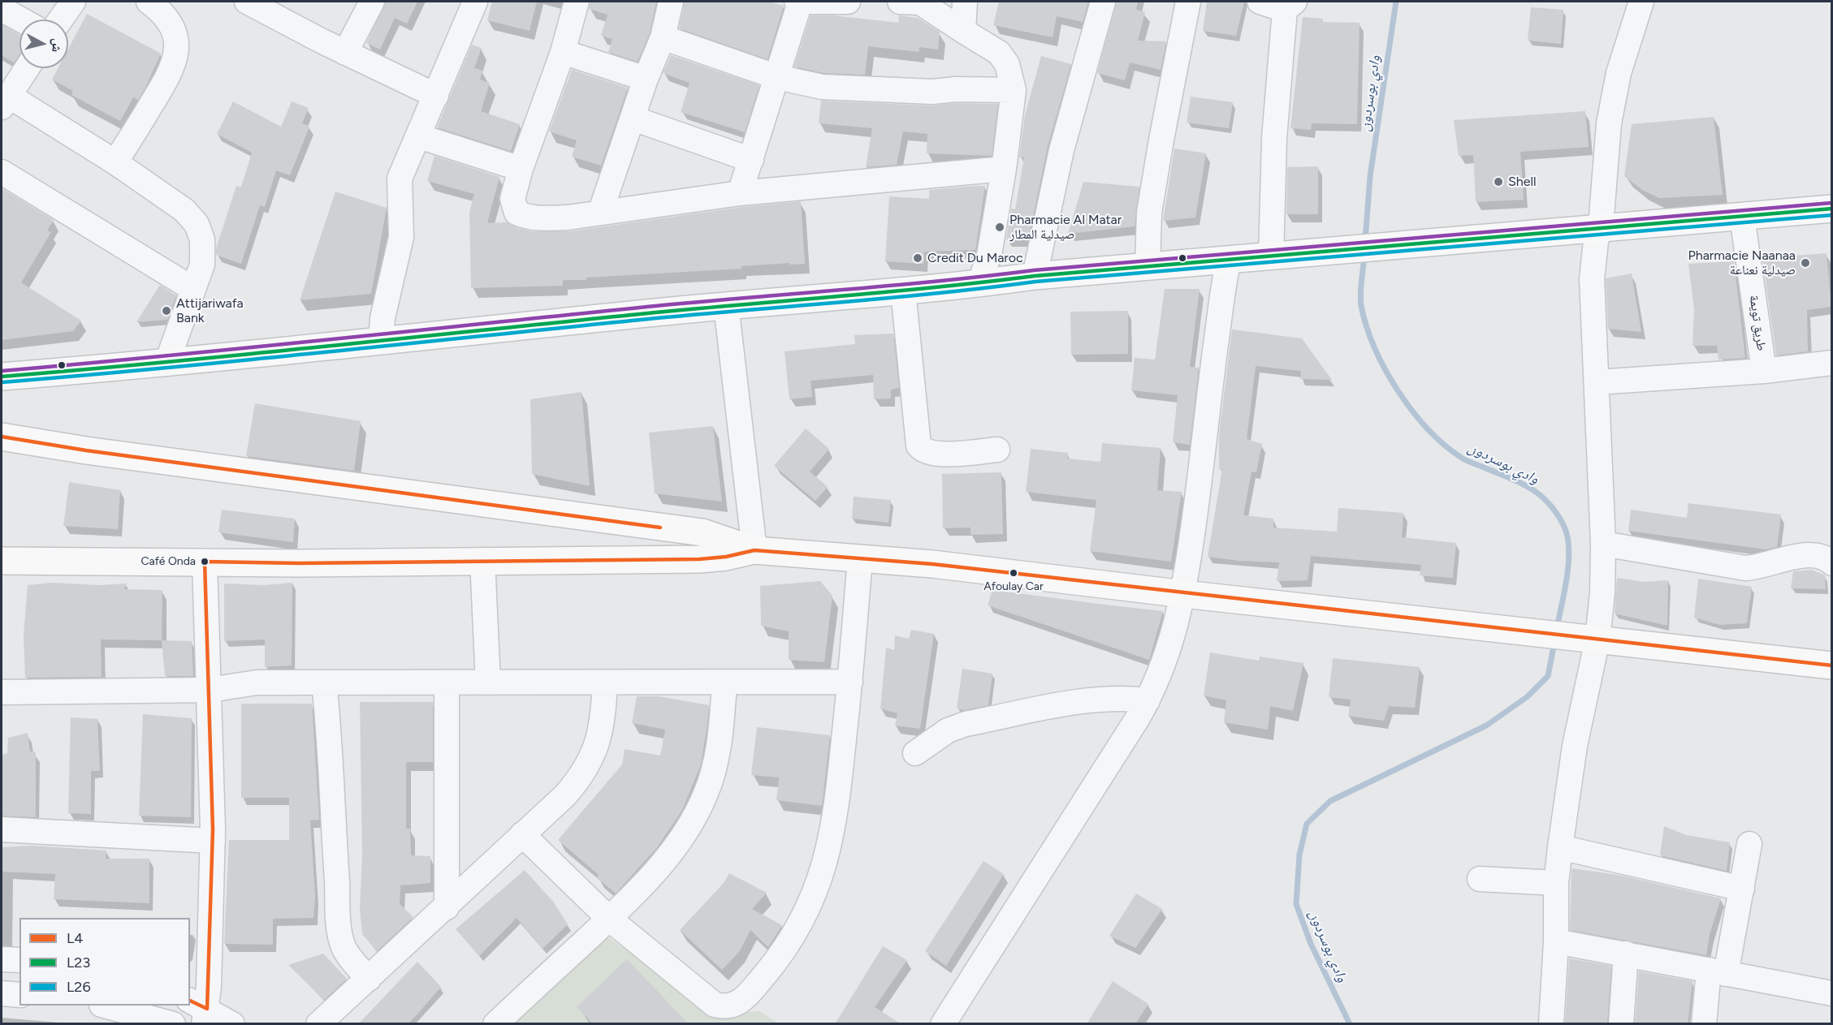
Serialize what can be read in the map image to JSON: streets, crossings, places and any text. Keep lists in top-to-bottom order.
{
  "streets": {
    "street": ["طريق تويمة"]
  },
  "water": ["وادي بوسردون"],
  "places": [
    "Shell",
    "Pharmacie Al Matar صيدلية المطار",
    "Credit Du Maroc",
    "Pharmacie Naanaa صيدلية نعناعة",
    "Attijariwafa Bank",
    "Café Onda",
    "Afoulay Car"
  ],
  "lines": ["transit line L23", "transit line L26", "transit line L4"],
  "legend": ["L4", "L23", "L26"],
  "north": "right"
}
